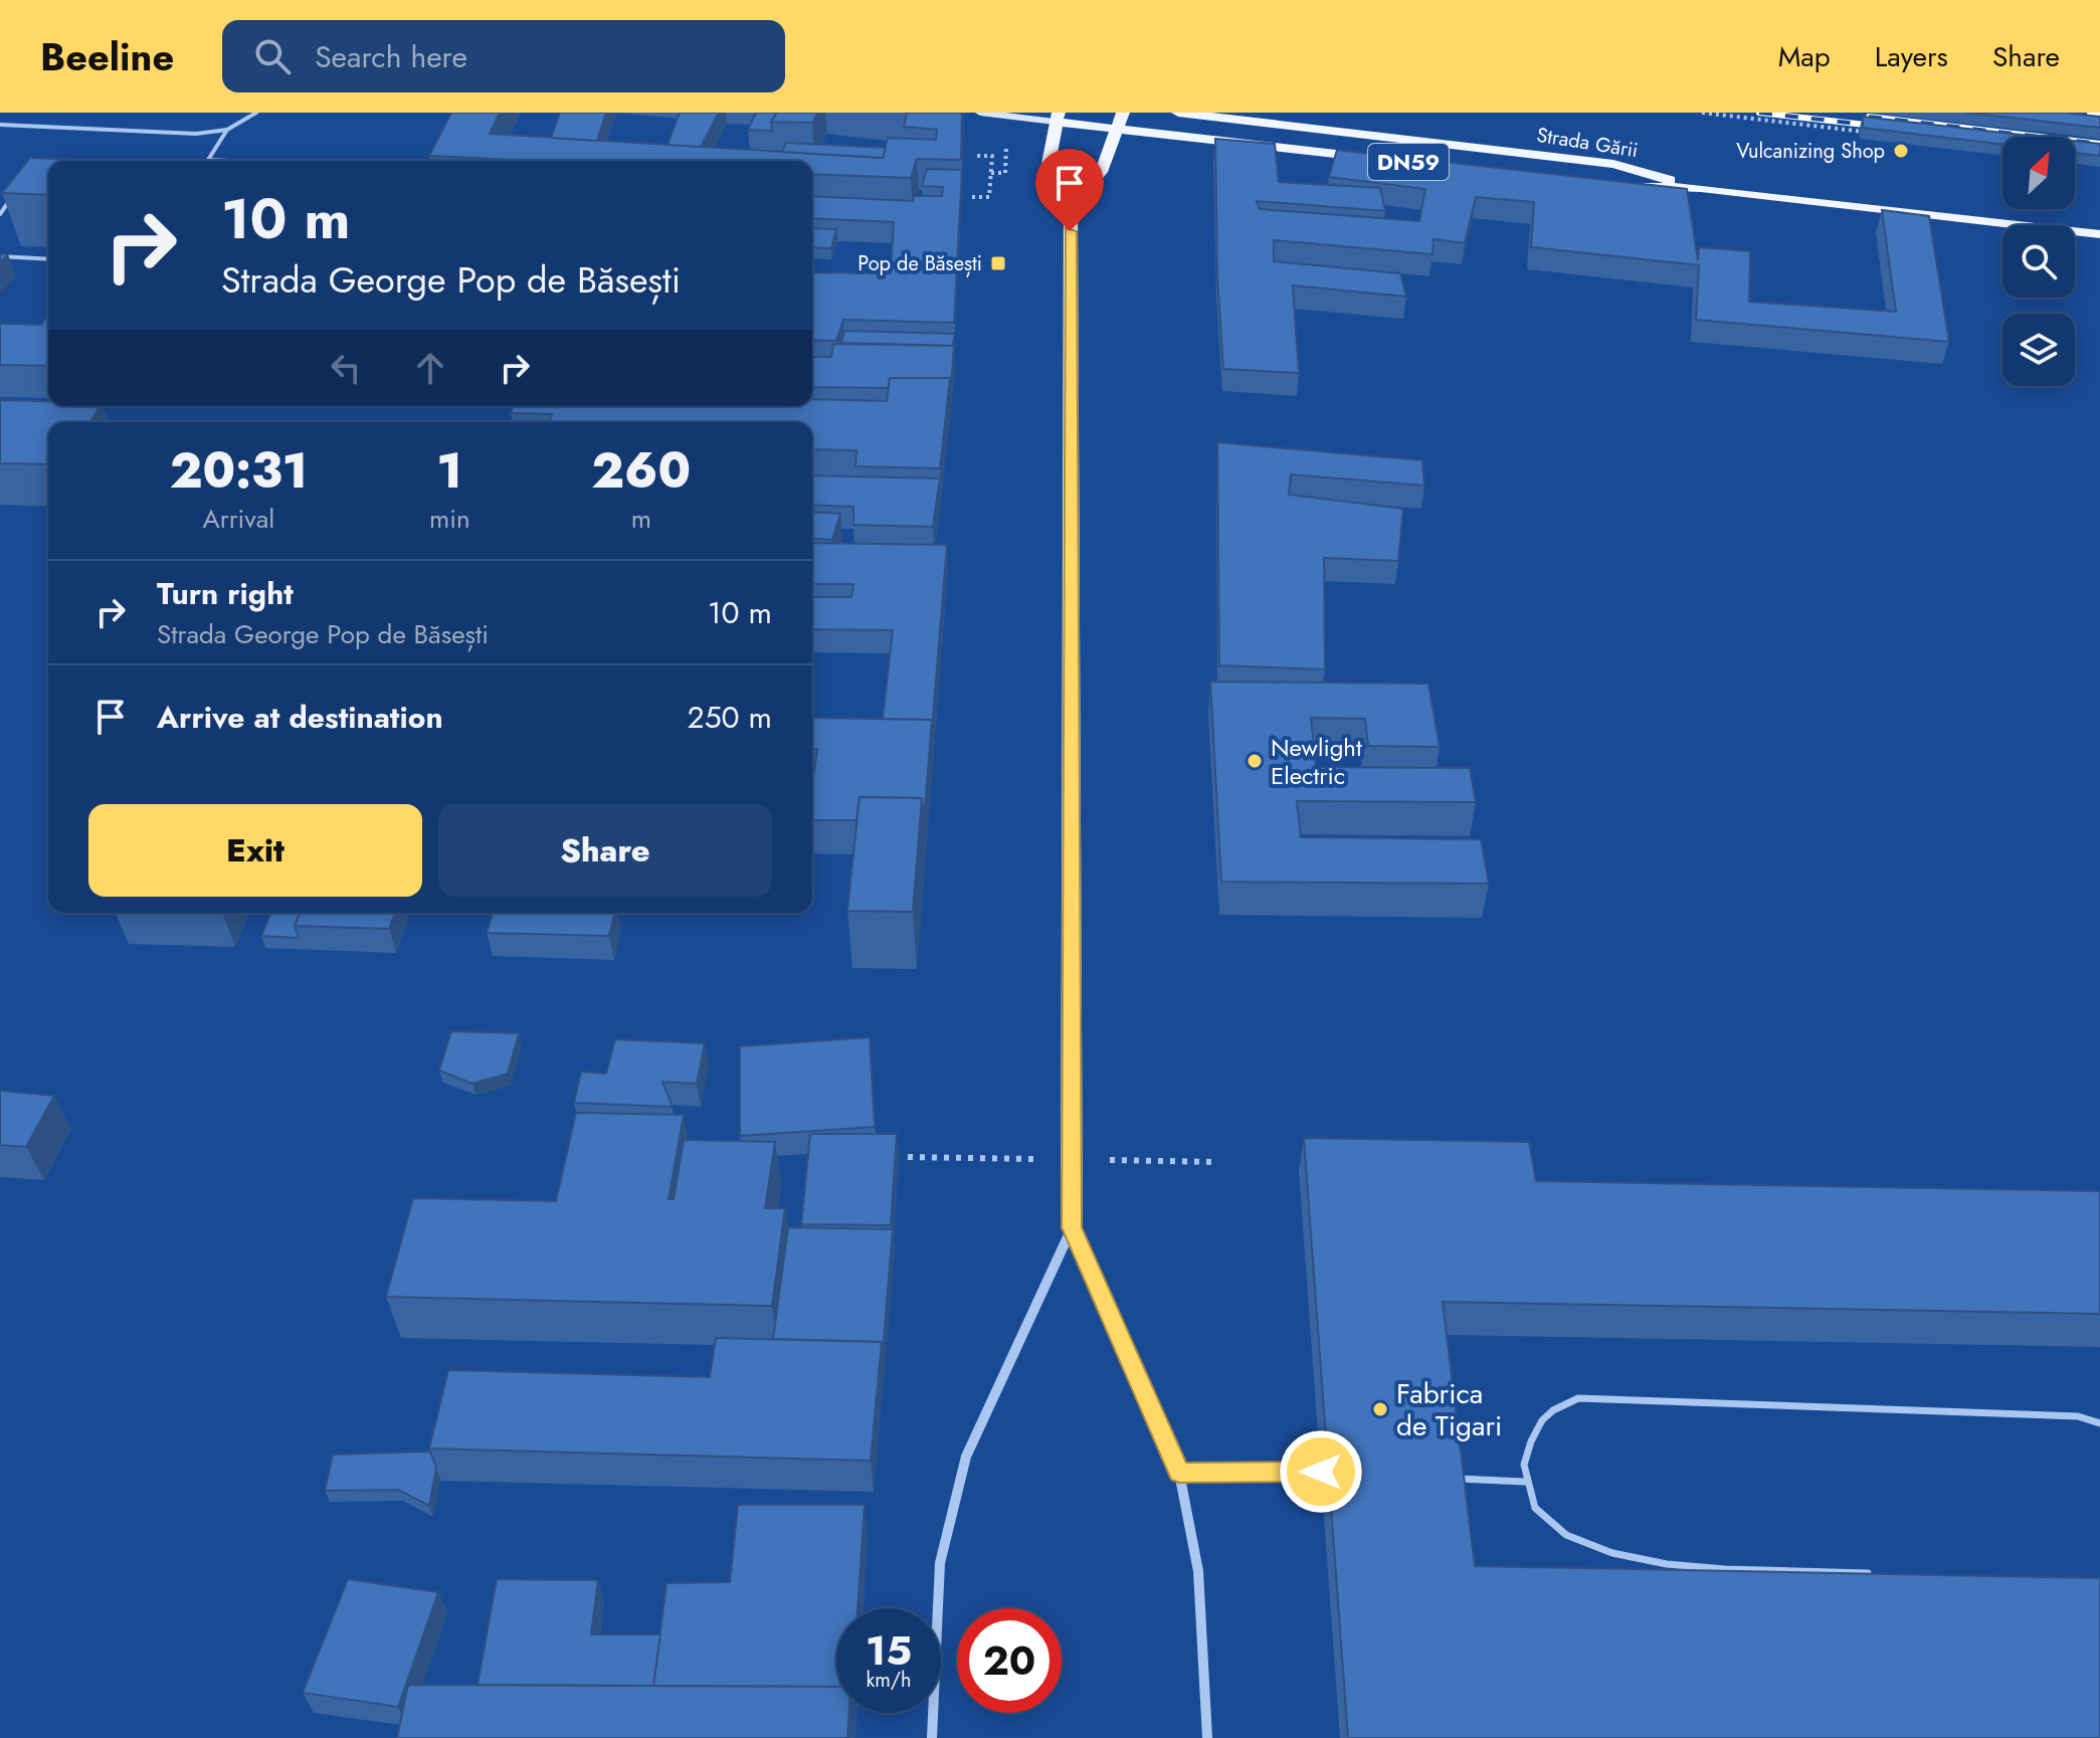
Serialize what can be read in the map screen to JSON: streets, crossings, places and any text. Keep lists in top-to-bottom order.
{
  "streets": {
    "main road": ["Strada Gării", "DN59"]
  },
  "places": {
    "other": ["Vulcanizing Shop", "Newlight Electric", "Fabrica de Tigari"],
    "transit": ["Pop de Băsești"]
  },
  "north": "top right",
  "page": {
    "header": "Beeline",
    "search": "Search here",
    "nav": ["Map", "Layers", "Share"],
    "turn": ["10 m", "Strada George Pop de Băsești"],
    "eta": [
      "20:31",
      "Arrival",
      "1",
      "min",
      "260",
      "m"
    ],
    "list": [
      {
        "name": "Turn right",
        "note": "Strada George Pop de Băsești",
        "value": "10 m"
      },
      {
        "name": "Arrive at destination",
        "value": "250 m"
      }
    ],
    "buttons": ["Exit", "Share"],
    "speed": "15 km/h",
    "limit": "20"
  }
}
